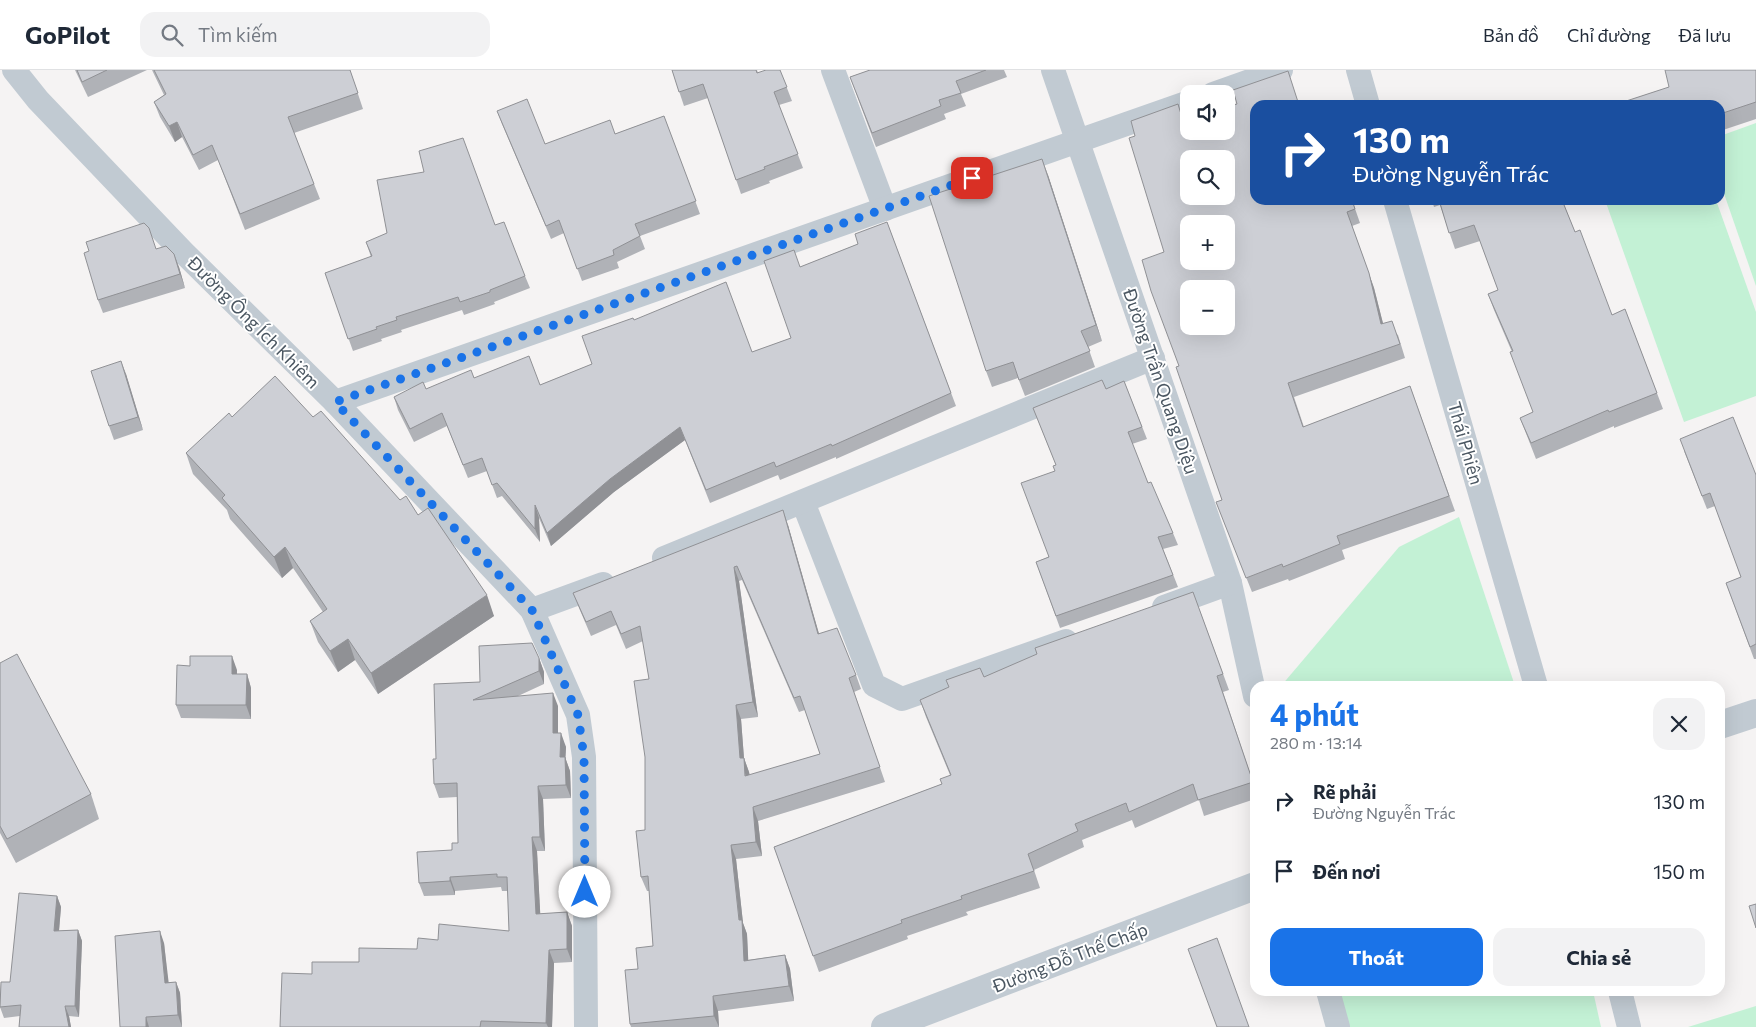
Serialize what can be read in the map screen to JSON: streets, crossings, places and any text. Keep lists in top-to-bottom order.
{
  "streets": {
    "street": [
      "Đường Ông Ích Khiêm",
      "Đường Trần Quang Diệu",
      "Thái Phiên",
      "Đường Đỗ Thế Chấp"
    ]
  },
  "page": {
    "header": "GoPilot",
    "search": "Tìm kiếm",
    "nav": ["Bản đồ", "Chỉ đường", "Đã lưu"],
    "map_buttons": ["+", "−"],
    "turn": ["130 m", "Đường Nguyễn Trác"],
    "heading": ["4 phút", "280 m · 13:14"],
    "list": [
      {
        "name": "Rẽ phải",
        "note": "Đường Nguyễn Trác",
        "value": "130 m"
      },
      {
        "name": "Đến nơi",
        "value": "150 m"
      }
    ],
    "buttons": ["Thoát", "Chia sẻ"]
  }
}
